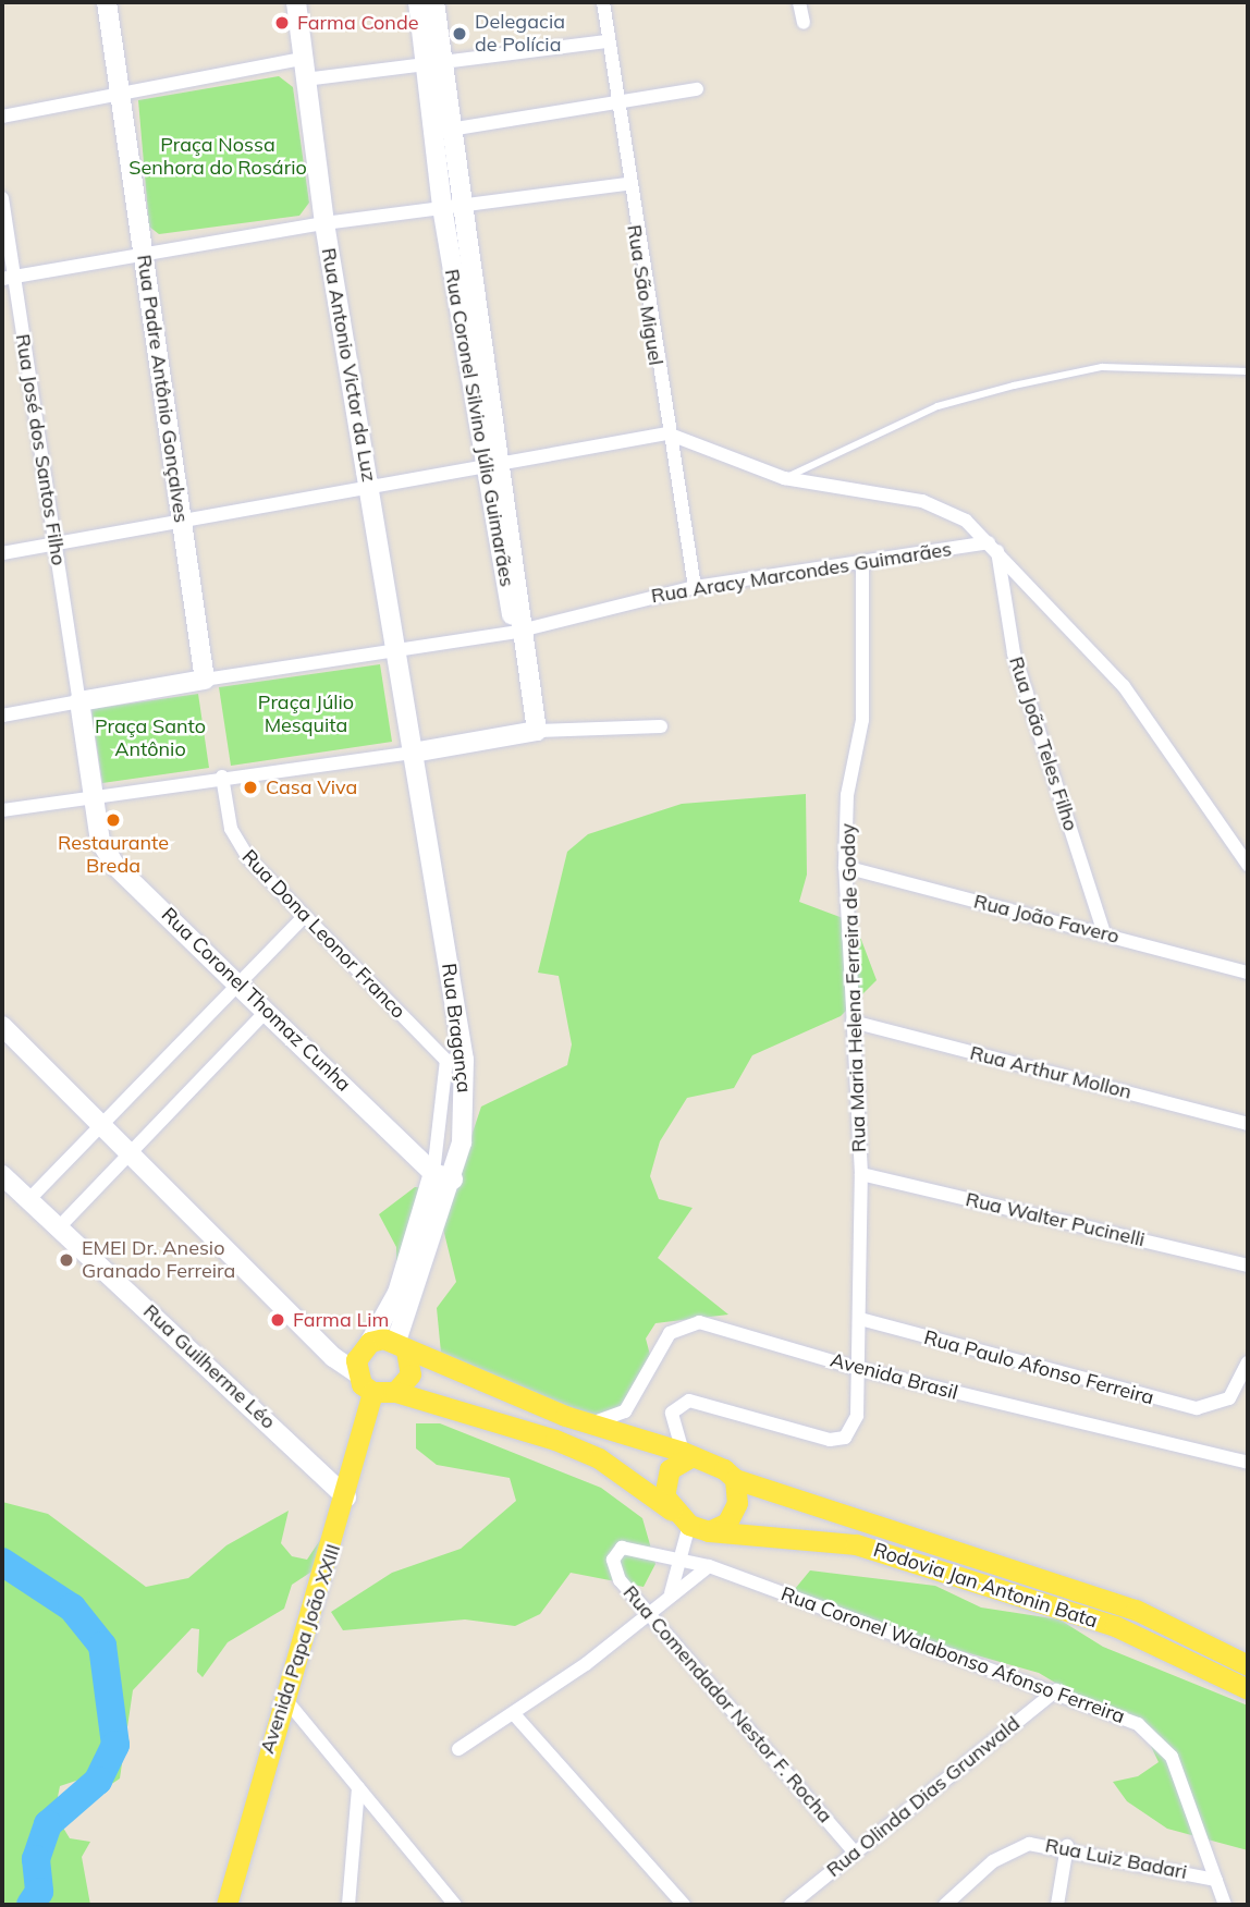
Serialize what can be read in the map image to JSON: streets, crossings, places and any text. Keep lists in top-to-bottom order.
{
  "streets": {
    "main road": ["Rodovia Jan Antonin Bata", "Avenida Papa João XXIII"],
    "street": [
      "Rua São Miguel",
      "Rua Antonio Victor da Luz",
      "Rua Padre Antônio Gonçalves",
      "Rua Coronel Silvino Júlio Guimarães",
      "Rua José dos Santos Filho",
      "Rua Aracy Marcondes Guimarães",
      "Rua João Teles Filho",
      "Rua João Favero",
      "Rua Dona Leonor Franco",
      "Rua Maria Helena Ferreira de Godoy",
      "Rua Coronel Thomaz Cunha",
      "Rua Bragança",
      "Rua Arthur Mollon",
      "Rua Walter Pucinelli",
      "Rua Guilherme Léo",
      "Rua Paulo Afonso Ferreira",
      "Avenida Brasil",
      "Rua Coronel Walabonso Afonso Ferreira",
      "Rua Comendador Nestor F. Rocha",
      "Rua Olinda Dias Grunwald",
      "Rua Luiz Badari"
    ]
  },
  "crossings": [
    ["Rua São Miguel", "Rua Aracy Marcondes Guimarães"],
    ["Rua Antonio Victor da Luz", "Rua Aracy Marcondes Guimarães"],
    ["Rua Coronel Silvino Júlio Guimarães", "Rua Aracy Marcondes Guimarães"],
    ["Rua Aracy Marcondes Guimarães", "Rua João Teles Filho"],
    ["Rua Aracy Marcondes Guimarães", "Rua Maria Helena Ferreira de Godoy"],
    ["Rua João Teles Filho", "Rua João Favero"],
    ["Rua João Favero", "Rua Maria Helena Ferreira de Godoy"],
    ["Rua Dona Leonor Franco", "Rua Bragança"],
    ["Rua Maria Helena Ferreira de Godoy", "Rua Arthur Mollon"],
    ["Rua Maria Helena Ferreira de Godoy", "Rua Walter Pucinelli"],
    ["Rua Maria Helena Ferreira de Godoy", "Rua Paulo Afonso Ferreira"],
    ["Rua Maria Helena Ferreira de Godoy", "Avenida Brasil"],
    ["Rua Maria Helena Ferreira de Godoy", "Rodovia Jan Antonin Bata"],
    ["Rua Coronel Thomaz Cunha", "Rua Bragança"],
    ["Rua Bragança", "Rodovia Jan Antonin Bata"],
    ["Rua Bragança", "Avenida Papa João XXIII"],
    ["Rua Guilherme Léo", "Avenida Papa João XXIII"],
    ["Rodovia Jan Antonin Bata", "Avenida Papa João XXIII"],
    ["Rua Coronel Walabonso Afonso Ferreira", "Rua Comendador Nestor F. Rocha"],
    ["Rua Coronel Walabonso Afonso Ferreira", "Rua Olinda Dias Grunwald"],
    ["Rua Coronel Walabonso Afonso Ferreira", "Rua Luiz Badari"],
    ["Rua Comendador Nestor F. Rocha", "Rua Olinda Dias Grunwald"]
  ],
  "parks": ["Praça Nossa Senhora do Rosário", "Praça Júlio Mesquita", "Praça Santo Antônio"],
  "places": [
    "Farma Conde",
    "Delegacia de Polícia",
    "Casa Viva",
    "Restaurante Breda",
    "EMEI Dr. Anesio Granado Ferreira",
    "Farma Lim"
  ]
}
